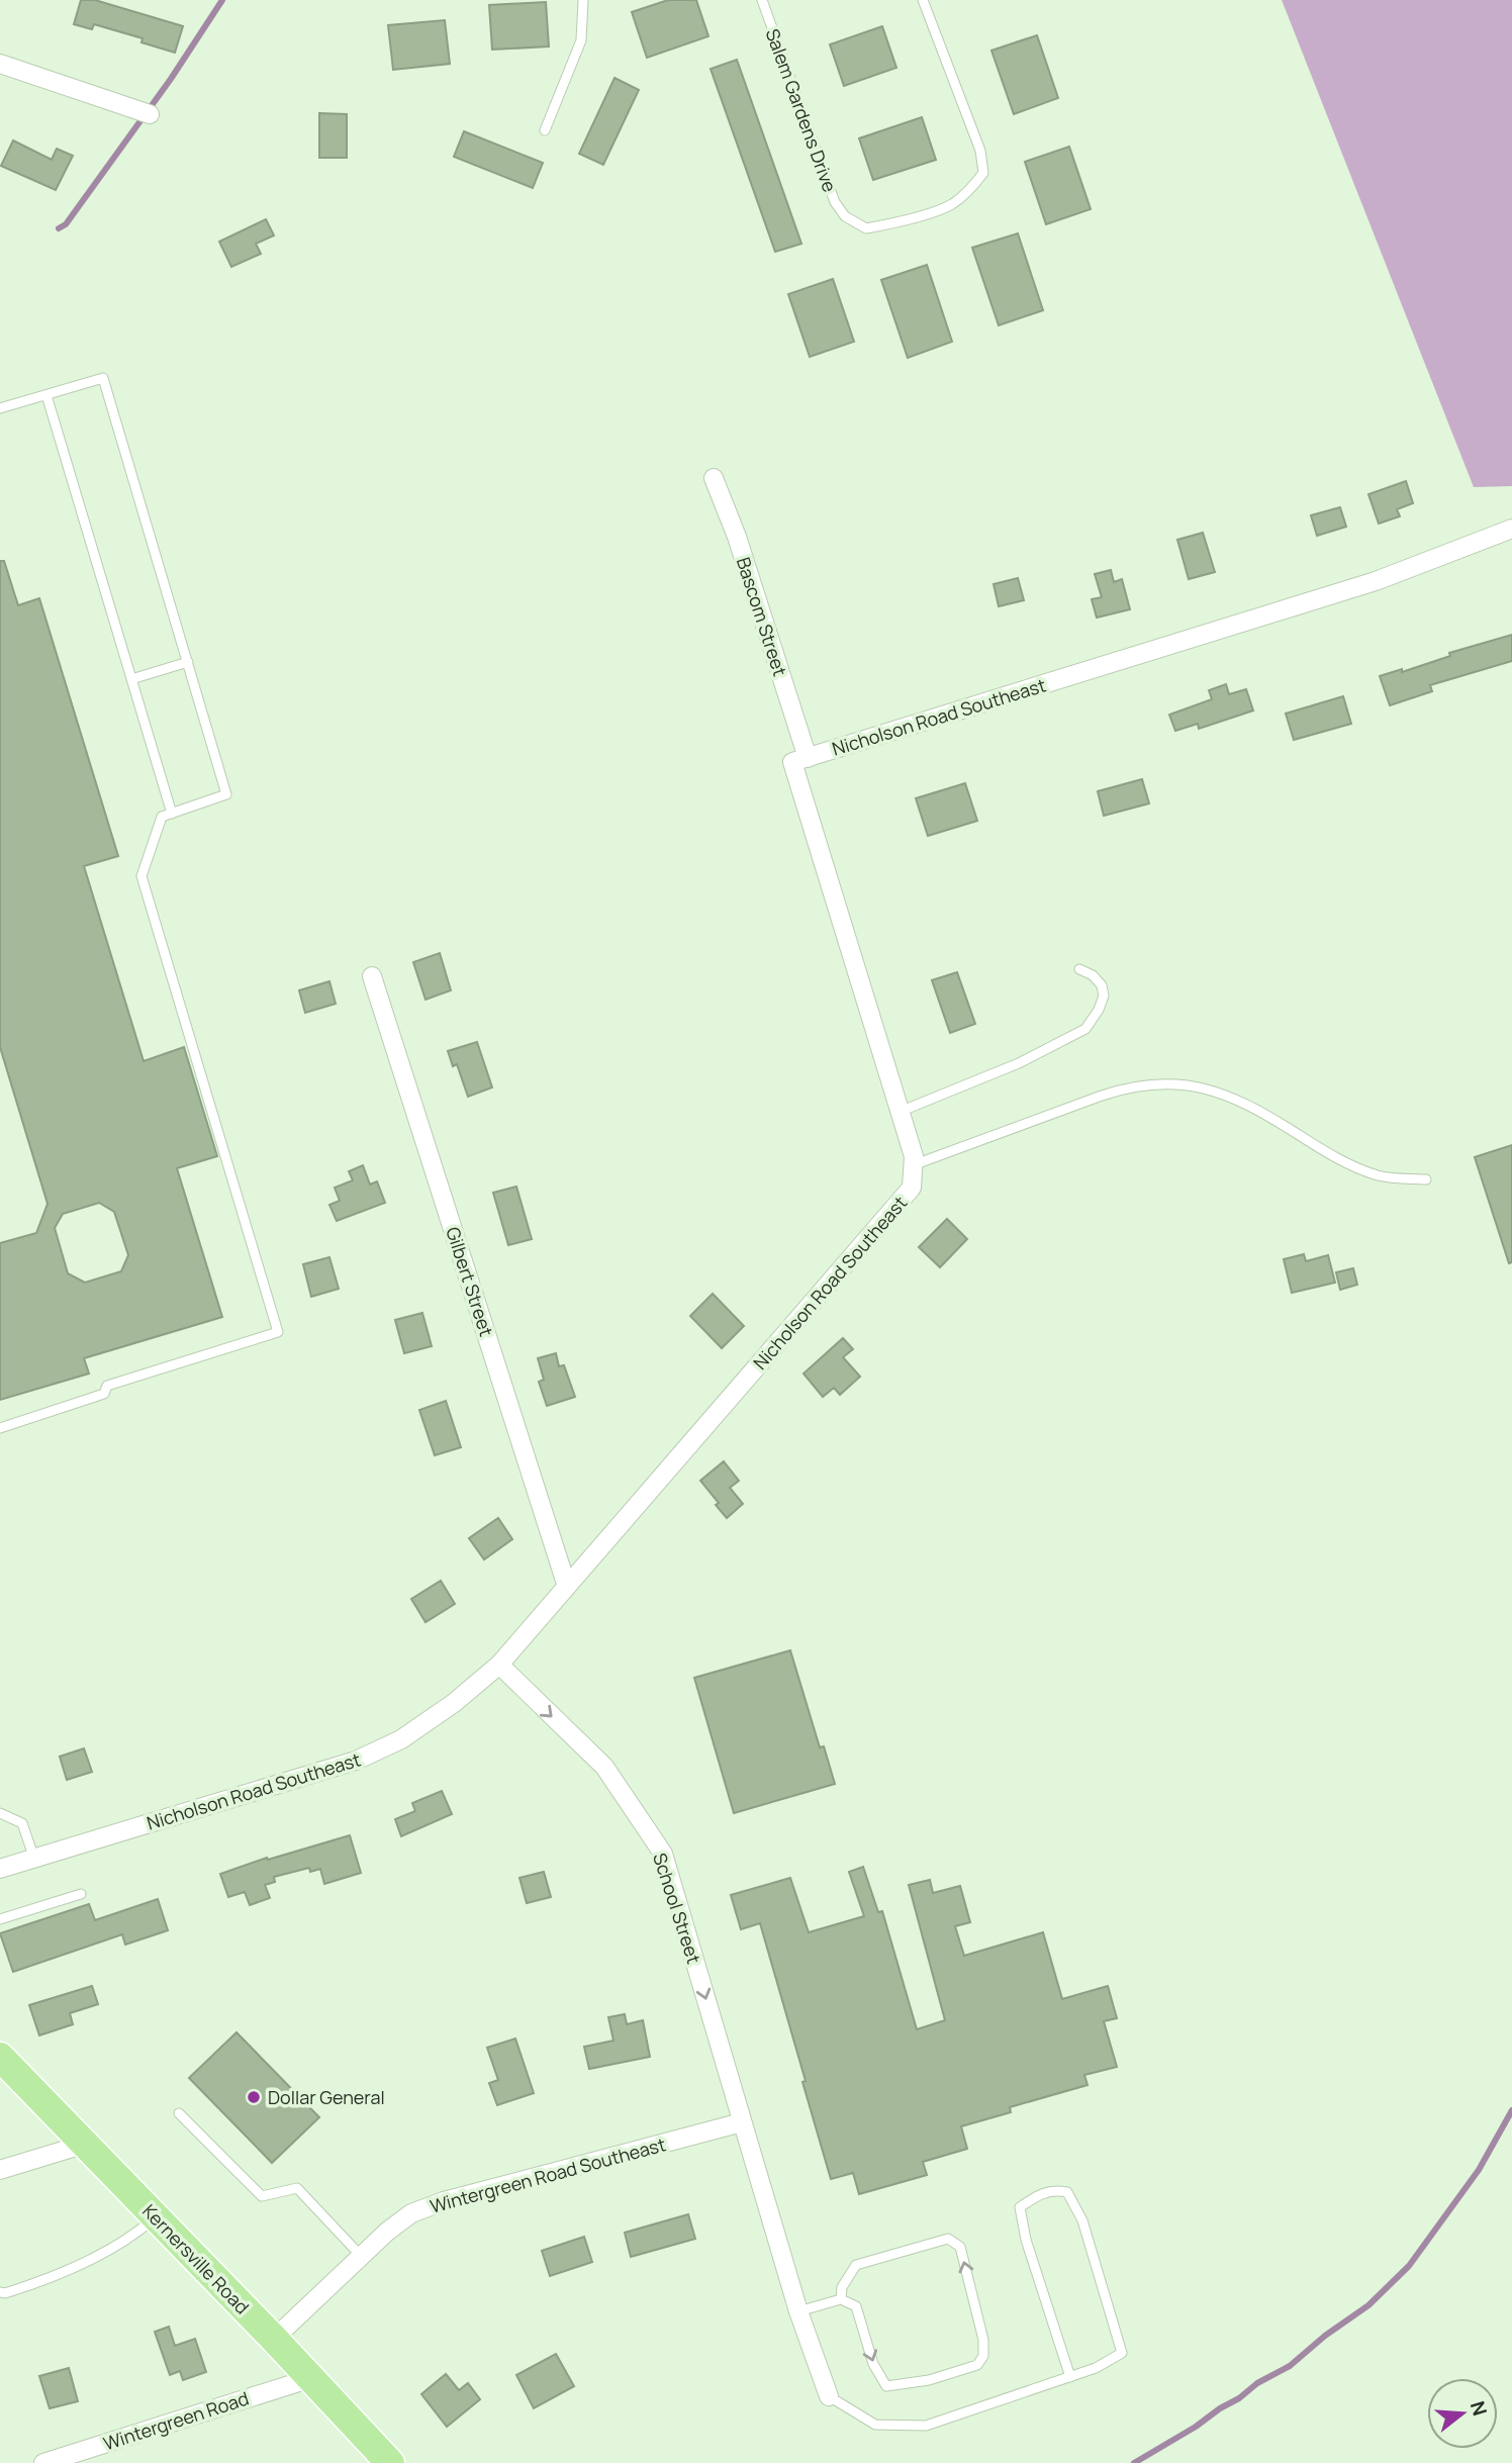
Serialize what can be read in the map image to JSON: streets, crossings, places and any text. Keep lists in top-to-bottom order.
{
  "streets": {
    "main road": ["Kernersville Road"],
    "street": [
      "Bascom Street",
      "Nicholson Road Southeast",
      "Gilbert Street",
      "School Street",
      "Wintergreen Road Southeast",
      "Wintergreen Road"
    ],
    "lane": ["Salem Gardens Drive"]
  },
  "crossings": [
    ["Bascom Street", "Nicholson Road Southeast"],
    ["Nicholson Road Southeast", "Gilbert Street"],
    ["Nicholson Road Southeast", "School Street"],
    ["School Street", "Wintergreen Road Southeast"],
    ["Wintergreen Road Southeast", "Kernersville Road"],
    ["Kernersville Road", "Wintergreen Road"]
  ],
  "one_way": ["School Street"],
  "places": ["Dollar General"],
  "north": "right"
}
